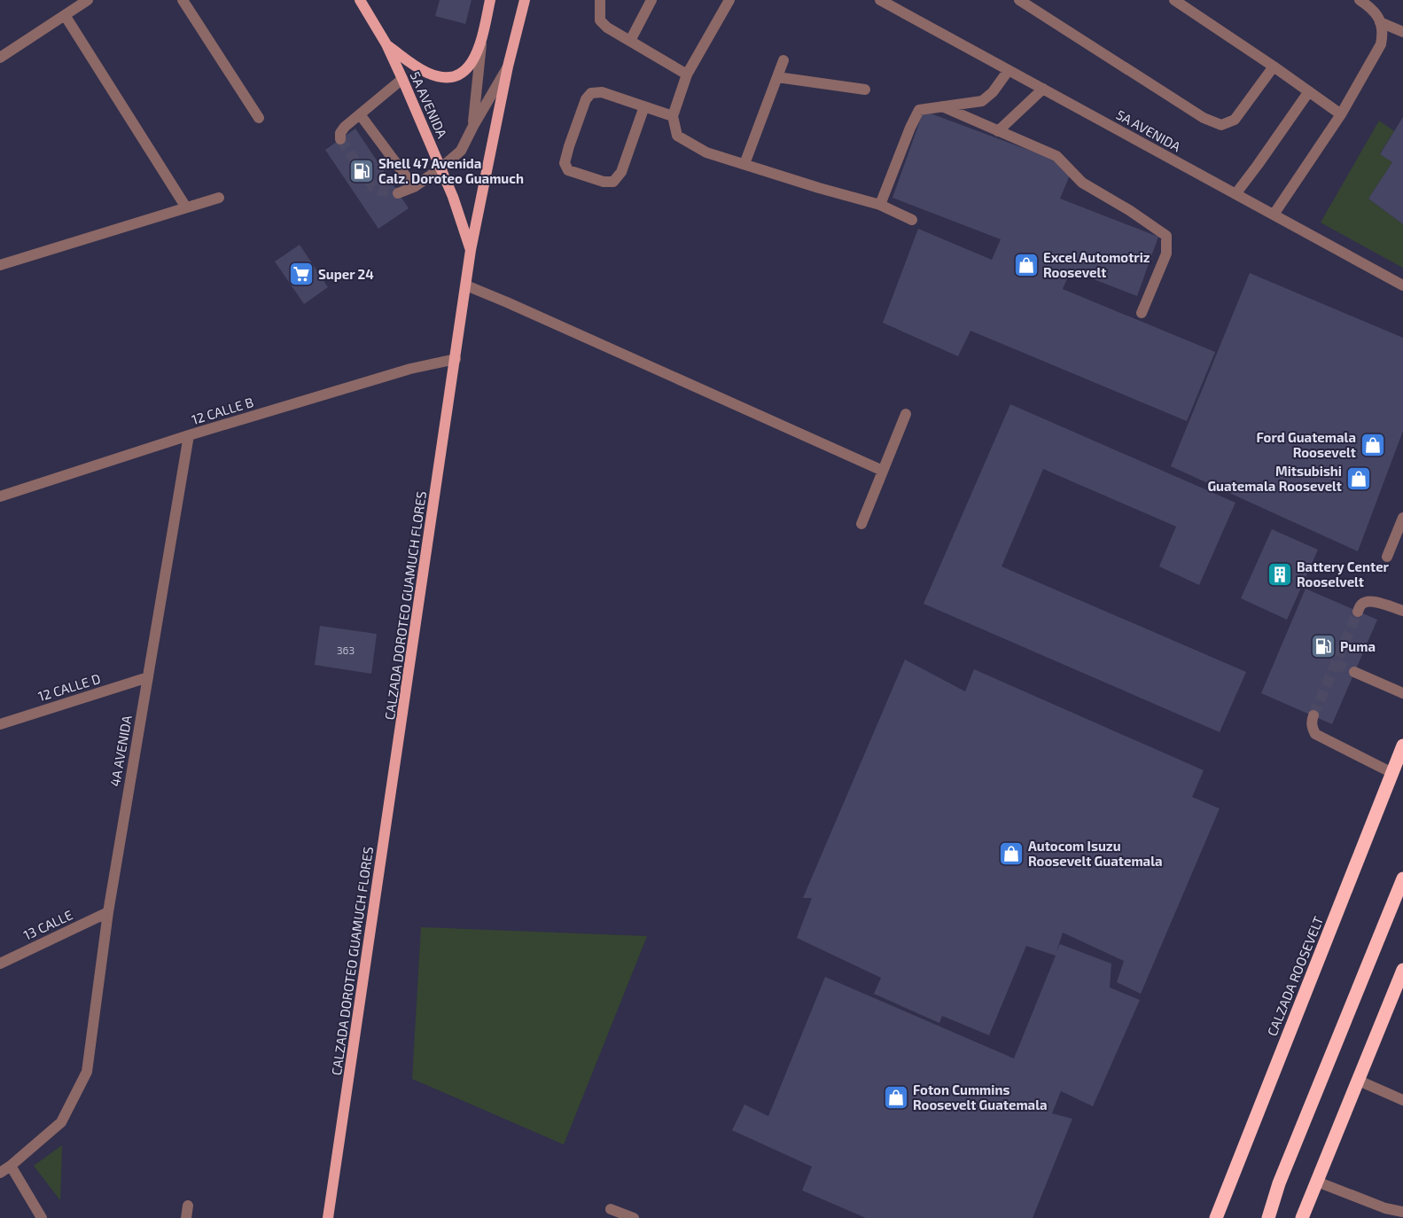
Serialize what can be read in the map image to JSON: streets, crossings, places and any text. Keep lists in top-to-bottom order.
{
  "streets": {
    "highway": ["CALZADA ROOSEVELT"],
    "main road": ["5A AVENIDA", "CALZADA DOROTEO GUAMUCH FLORES"],
    "street": [
      "12 CALLE B",
      "12 CALLE D",
      "4A AVENIDA",
      "13 CALLE"
    ]
  },
  "crossings": [
    ["5A AVENIDA", "CALZADA DOROTEO GUAMUCH FLORES"],
    ["12 CALLE B", "CALZADA DOROTEO GUAMUCH FLORES"],
    ["12 CALLE B", "4A AVENIDA"],
    ["12 CALLE D", "4A AVENIDA"],
    ["4A AVENIDA", "13 CALLE"]
  ],
  "places": {
    "fuel station": ["Shell 47 Avenida Calz. Doroteo Guamuch", "Puma"],
    "shop": [
      "Excel Automotriz Roosevelt",
      "Ford Guatemala Roosevelt",
      "Mitsubishi Guatemala Roosevelt",
      "Autocom Isuzu Roosevelt Guatemala",
      "Foton Cummins Roosevelt Guatemala"
    ],
    "supermarket": ["Super 24"],
    "building": ["Battery Center Rooselvelt"]
  },
  "house_numbers": ["363"]
}
